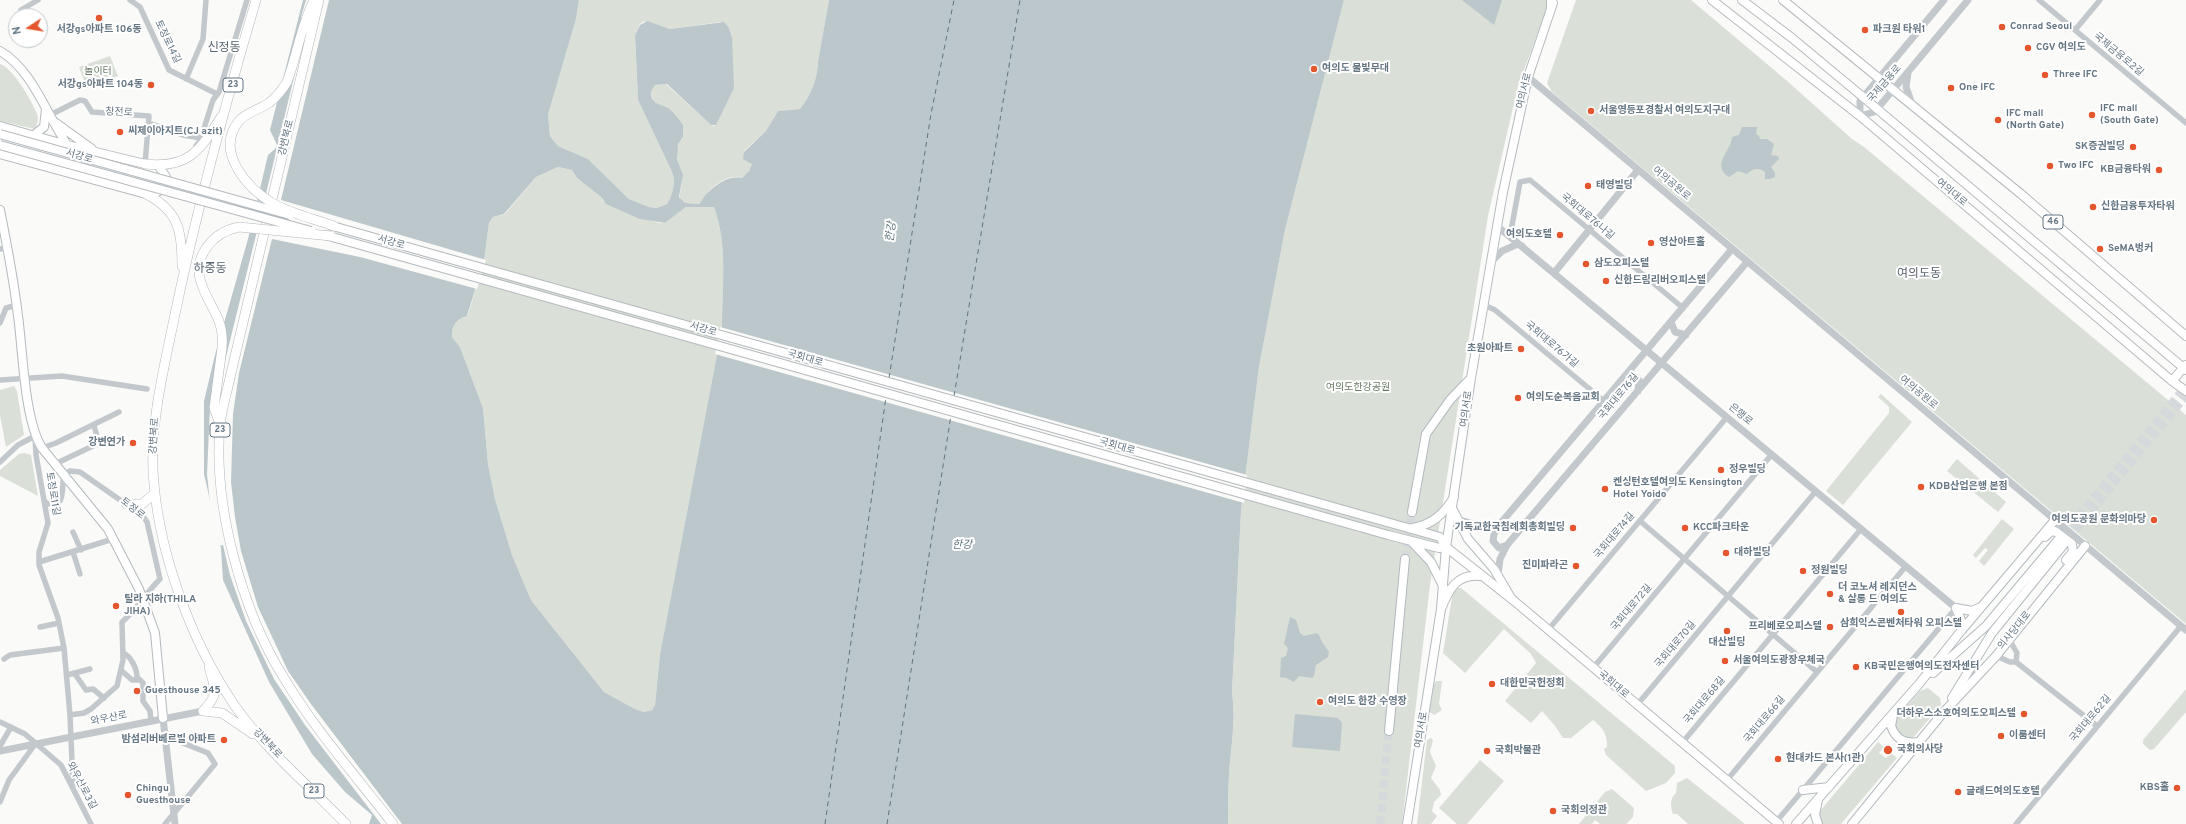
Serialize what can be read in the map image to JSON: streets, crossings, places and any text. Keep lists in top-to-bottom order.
{
  "streets": {
    "highway": ["23", "강변북로"],
    "main road": [
      "여의서로",
      "서강로",
      "여의대로",
      "46",
      "국회대로",
      "의사당대로"
    ],
    "street": [
      "토정로14길",
      "국제금융로2길",
      "국제금융로",
      "창전로",
      "여의공원로",
      "국회대로76나길",
      "국회대로76가길",
      "국회대로76길",
      "은행로",
      "토정로11길",
      "토정로",
      "국회대로74길",
      "국회대로72길",
      "국회대로70길",
      "국회대로68길",
      "와우산로",
      "국회대로62길",
      "국회대로66길",
      "와우산로3길"
    ]
  },
  "crossings": [
    ["국제금융로", "여의대로"],
    ["국제금융로", "46"],
    ["여의서로", "여의공원로"],
    ["여의서로", "국회대로76가길"],
    ["여의서로", "국회대로"],
    ["여의서로", "은행로"],
    ["서강로", "국회대로"],
    ["여의공원로", "국회대로76나길"],
    ["여의공원로", "국회대로76길"],
    ["여의공원로", "의사당대로"],
    ["여의공원로", "국회대로62길"],
    ["국회대로76나길", "국회대로76길"],
    ["국회대로76나길", "은행로"],
    ["국회대로76가길", "국회대로76길"],
    ["국회대로", "국회대로74길"],
    ["국회대로", "국회대로72길"],
    ["국회대로", "국회대로70길"],
    ["국회대로", "국회대로68길"],
    ["국회대로", "국회대로66길"],
    ["국회대로76길", "은행로"],
    ["은행로", "국회대로74길"],
    ["은행로", "국회대로72길"],
    ["은행로", "국회대로70길"],
    ["은행로", "국회대로68길"],
    ["은행로", "국회대로66길"],
    ["토정로11길", "와우산로"],
    ["와우산로", "와우산로3길"]
  ],
  "districts": ["신정동", "하중동", "여의도동"],
  "water": ["한강"],
  "parks": ["놀이터", "여의도한강공원"],
  "places": [
    "서강gs아파트 106동",
    "Conrad Seoul",
    "파크원 타워1",
    "CGV 여의도",
    "여의도 물빛무대",
    "Three IFC",
    "서강gs아파트 104동",
    "One IFC",
    "서울영등포경찰서 여의도지구대",
    "IFC mall (South Gate)",
    "IFC mall (North Gate)",
    "씨제이아지트(CJ azit)",
    "SK증권빌딩",
    "Two IFC",
    "KB금융타워",
    "태영빌딩",
    "신한금융투자타워",
    "여의도호텔",
    "영산아트홀",
    "SeMA벙커",
    "삼도오피스텔",
    "신한드림리버오피스텔",
    "초원아파트",
    "여의도순복음교회",
    "강변연가",
    "정우빌딩",
    "KDB산업은행 본점",
    "켄싱턴호텔여의도 Kensington Hotel Yoido",
    "여의도공원 문화의마당",
    "기독교한국침례회총회빌딩",
    "KCC파크타운",
    "대하빌딩",
    "진미파라곤",
    "정원빌딩",
    "더 코노셔 레지던스 & 살롱 드 여의도",
    "틸라 지하(THILA JIHA)",
    "삼희익스콘벤처타워 오피스텔",
    "프리베로오피스텔",
    "대산빌딩",
    "서울여의도광장우체국",
    "KB국민은행여의도전자센터",
    "대한민국헌정회",
    "Guesthouse 345",
    "여의도 한강 수영장",
    "더하우스소호여의도오피스텔",
    "이룸센터",
    "밤섬리버베르빌 아파트",
    "국회의사당",
    "국회박물관",
    "현대카드 본사(1관)",
    "KBS홀",
    "글래드여의도호텔",
    "Chingu Guesthouse",
    "국회의정관"
  ],
  "north": "left"
}
